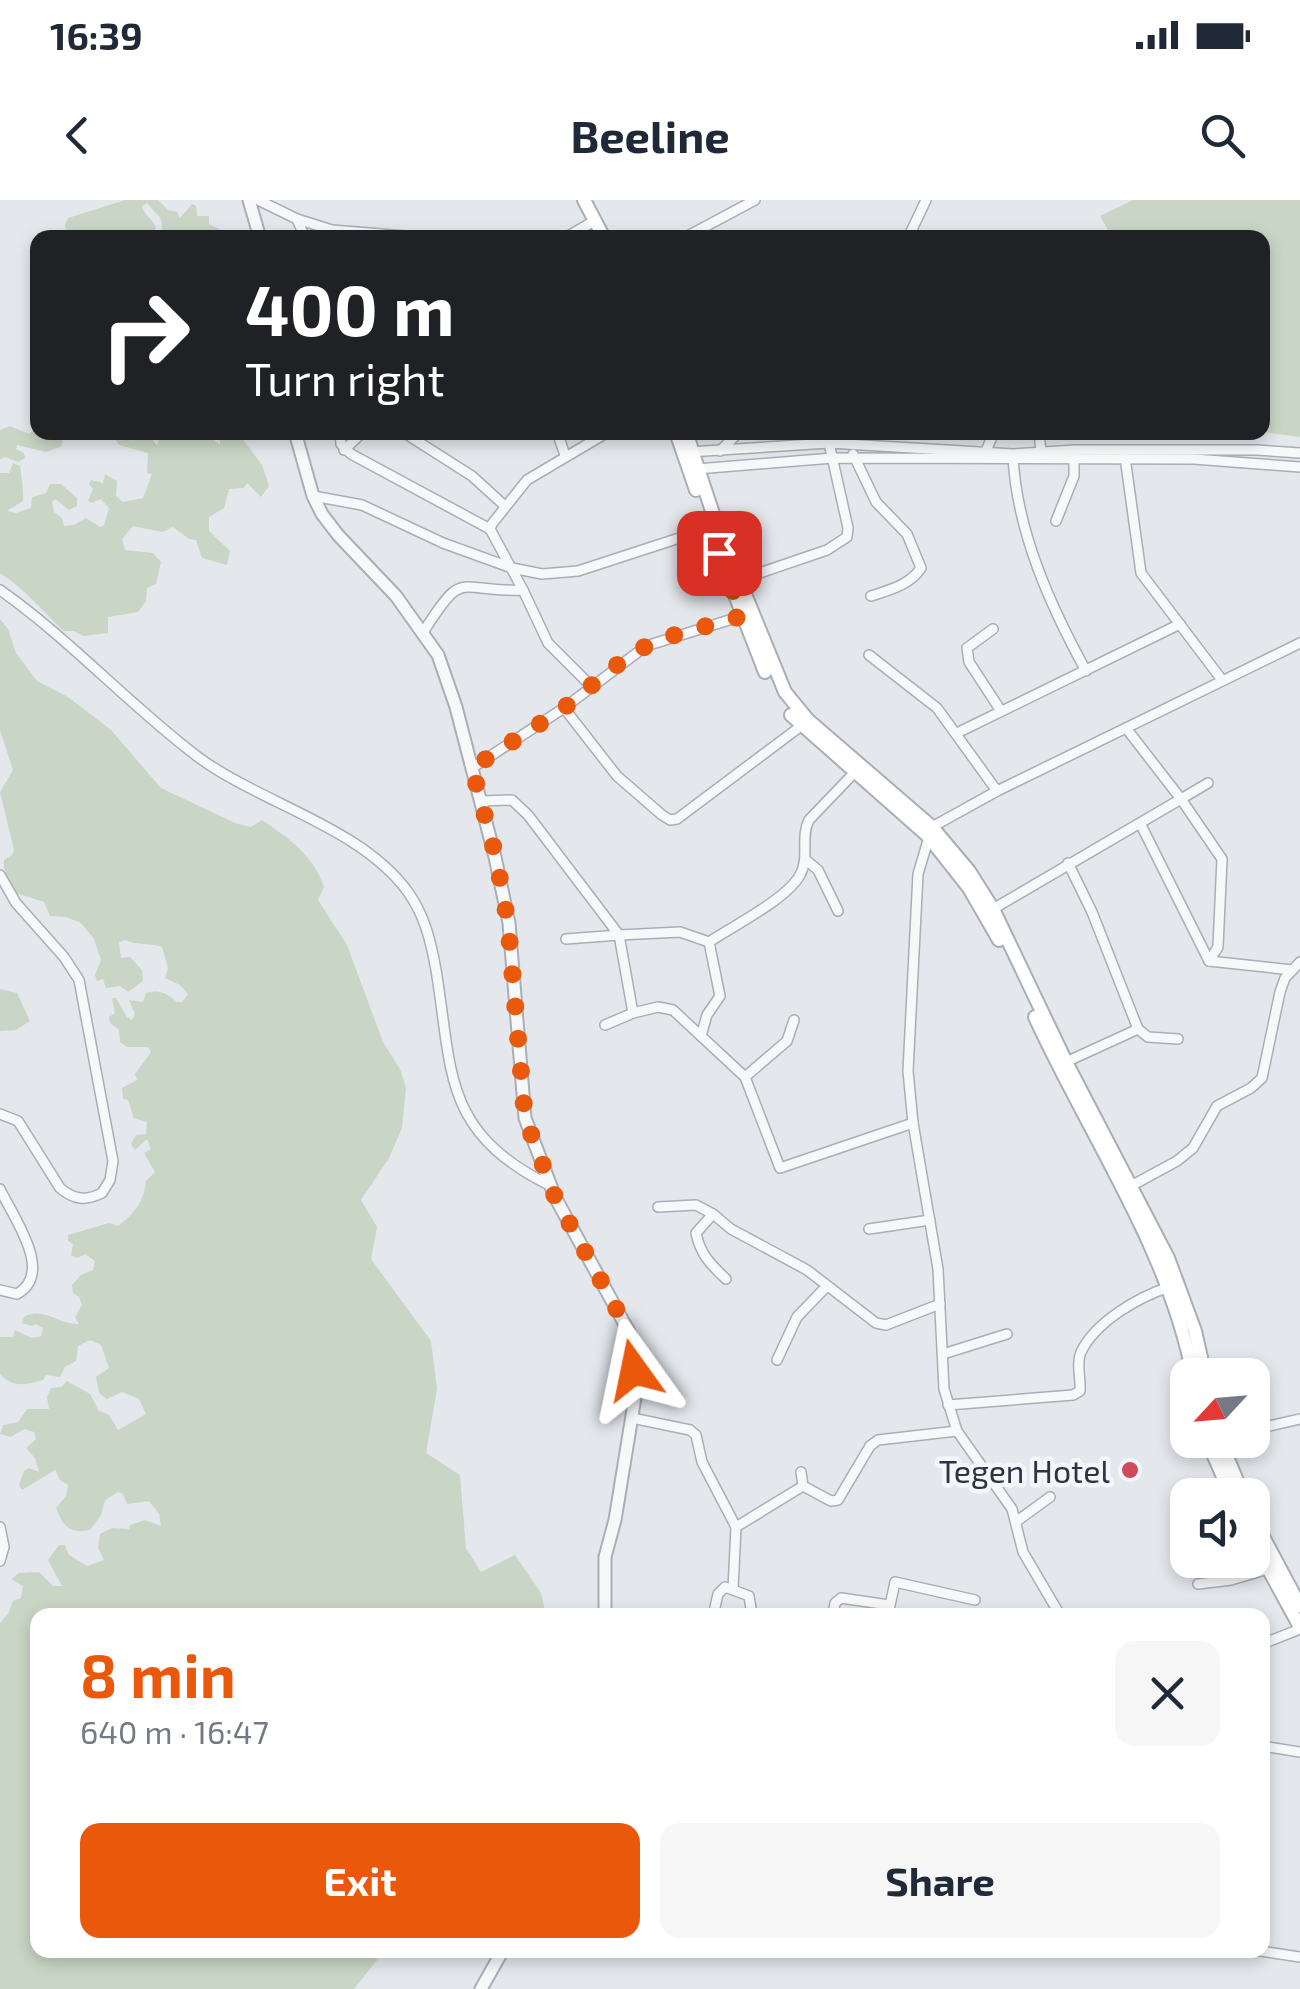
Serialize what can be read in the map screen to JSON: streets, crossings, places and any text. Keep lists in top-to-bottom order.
{
  "places": ["Tegen Hotel"],
  "north": "bottom left",
  "page": {
    "status": "16:39",
    "header": "Beeline",
    "turn": ["400 m", "Turn right"],
    "heading": ["8 min", "640 m · 16:47"],
    "buttons": ["Exit", "Share"]
  }
}
